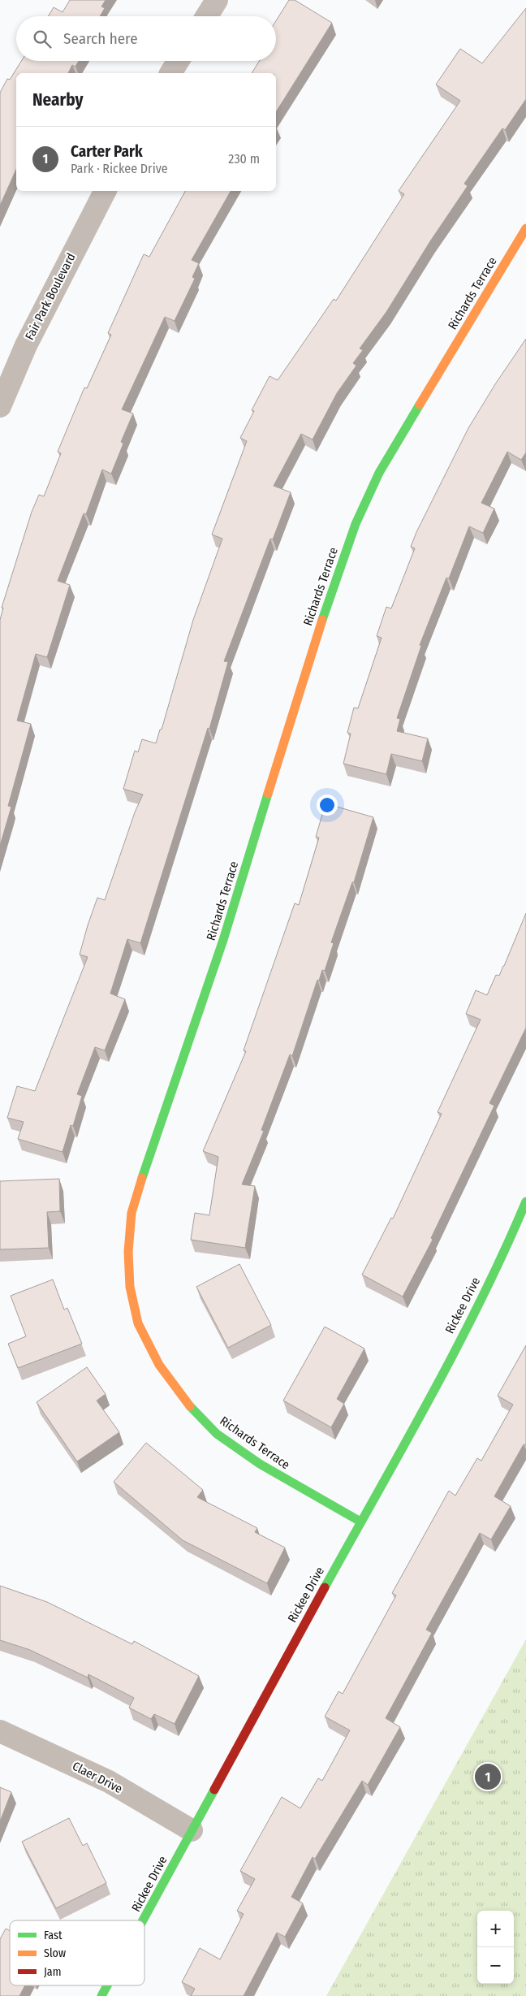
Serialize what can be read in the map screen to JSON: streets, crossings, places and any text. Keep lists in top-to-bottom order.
{
  "streets": {
    "street": [
      "Richards Terrace",
      "Fair Park Boulevard",
      "Rickee Drive",
      "Claer Drive"
    ]
  },
  "crossings": [
    ["Richards Terrace", "Rickee Drive"],
    ["Rickee Drive", "Claer Drive"]
  ],
  "legend": ["Fast", "Slow", "Jam"],
  "page": {
    "search": "Search here",
    "heading": "Nearby",
    "list": [
      {
        "mark": "1",
        "name": "Carter Park",
        "note": "Park · Rickee Drive",
        "value": "230 m"
      }
    ],
    "pins": "1",
    "map_buttons": ["+", "−"]
  }
}
